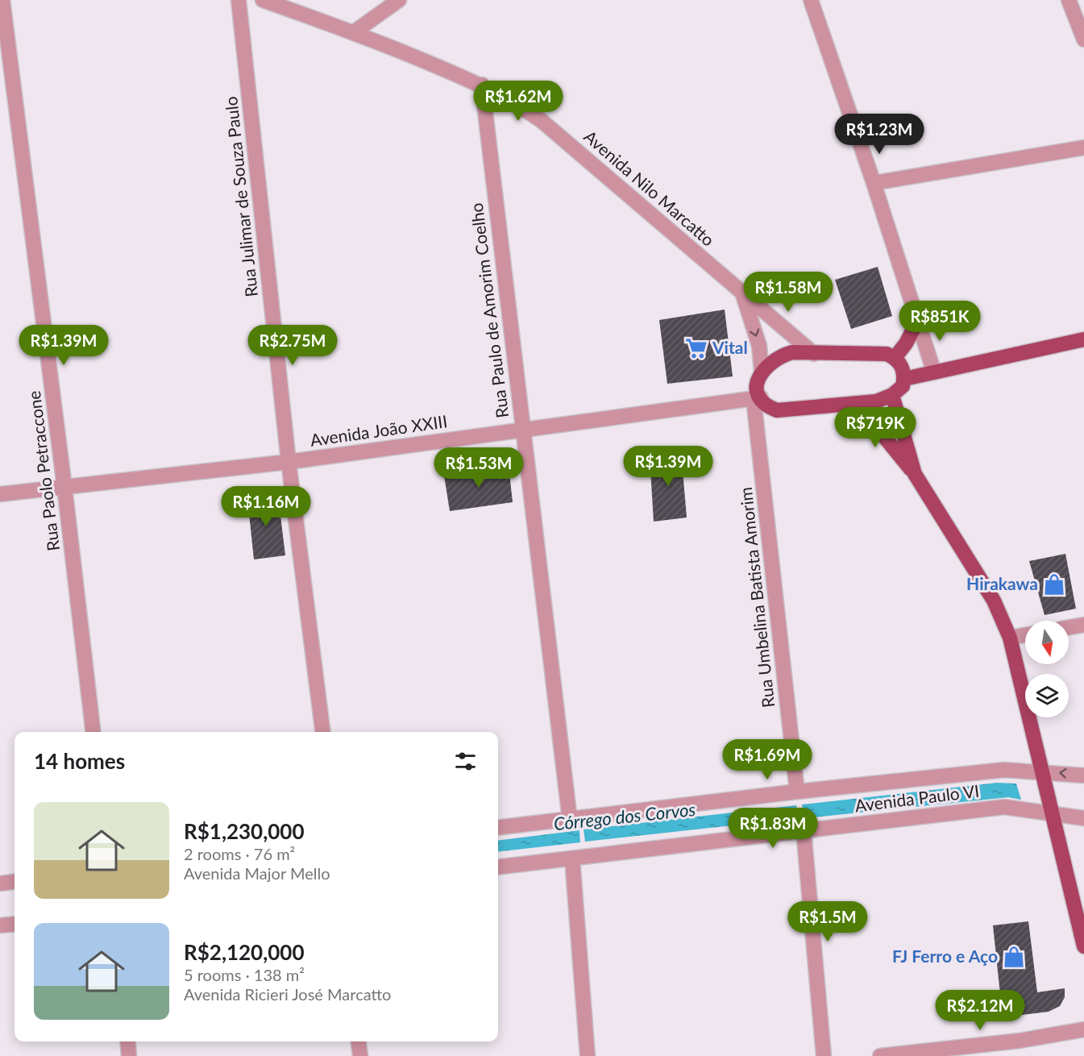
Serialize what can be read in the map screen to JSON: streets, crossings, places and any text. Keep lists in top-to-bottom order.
{
  "streets": {
    "street": [
      "Avenida Nilo Marcatto",
      "Rua Julimar de Souza Paulo",
      "Rua Paulo de Amorim Coelho",
      "Avenida João XXIII",
      "Rua Paolo Petraccone",
      "Rua Umbelina Batista Amorim",
      "Avenida Paulo VI"
    ]
  },
  "crossings": [
    ["Avenida Nilo Marcatto", "Rua Paulo de Amorim Coelho"],
    ["Rua Julimar de Souza Paulo", "Avenida João XXIII"],
    ["Rua Paulo de Amorim Coelho", "Avenida João XXIII"],
    ["Rua Paulo de Amorim Coelho", "Avenida Paulo VI"],
    ["Avenida João XXIII", "Rua Paolo Petraccone"],
    ["Avenida João XXIII", "Rua Umbelina Batista Amorim"],
    ["Rua Umbelina Batista Amorim", "Avenida Paulo VI"]
  ],
  "water": ["Córrego dos Corvos"],
  "places": {
    "supermarket": ["Vital"],
    "shop": ["Hirakawa", "FJ Ferro e Aço"]
  },
  "north": "bottom",
  "page": {
    "price": [
      "R$1.62M",
      "R$1.23M",
      "R$1.58M",
      "R$851K",
      "R$1.39M",
      "R$2.75M",
      "R$719K",
      "R$1.39M",
      "R$1.53M",
      "R$1.16M",
      "R$1.69M",
      "R$1.83M",
      "R$1.5M",
      "R$2.12M"
    ],
    "heading": "14 homes",
    "list": [
      {
        "name": "R$1,230,000",
        "note": "2 rooms · 76 m² · Avenida Major Mello"
      },
      {
        "name": "R$2,120,000",
        "note": "5 rooms · 138 m² · Avenida Ricieri José Marcatto"
      }
    ]
  }
}
